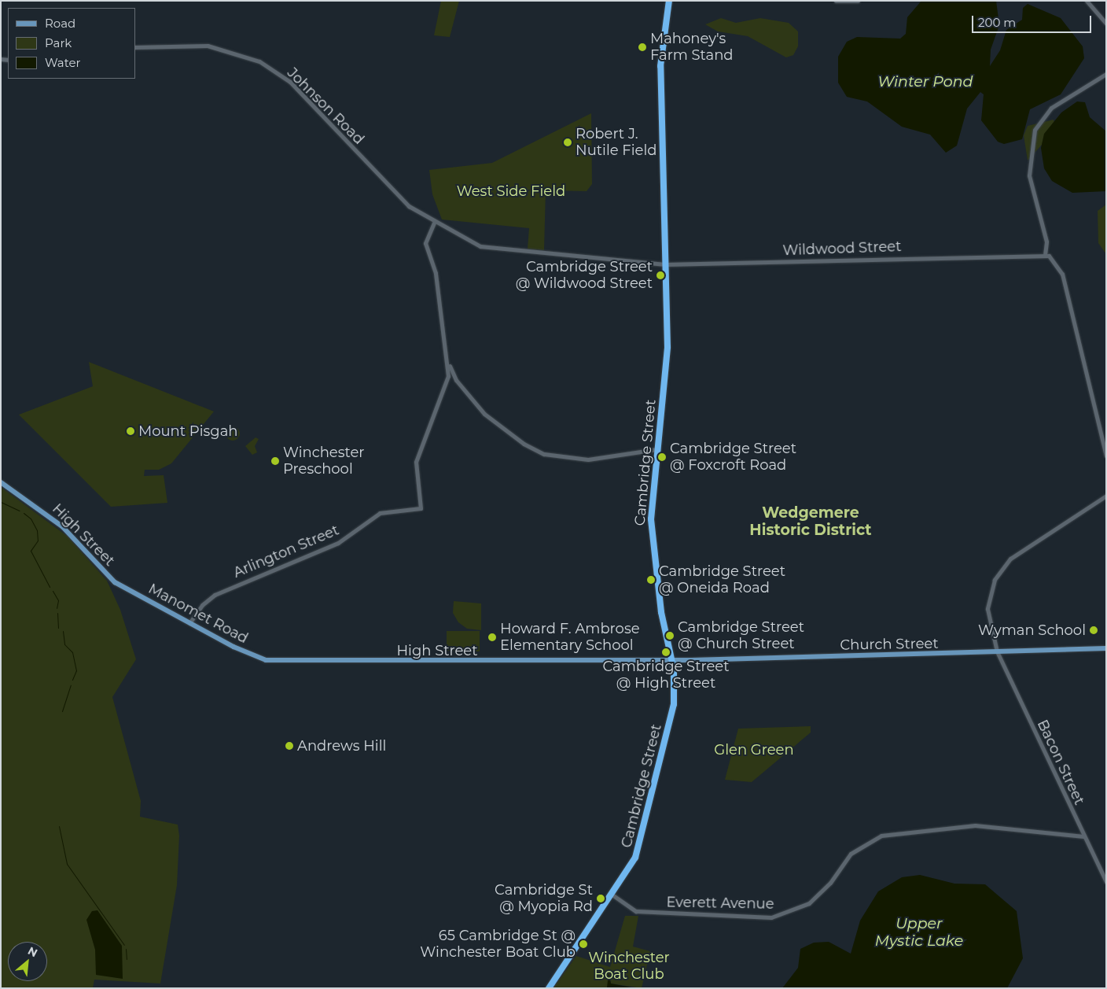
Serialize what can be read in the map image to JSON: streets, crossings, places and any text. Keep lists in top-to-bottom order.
{
  "streets": {
    "highway": ["Cambridge Street"],
    "main road": ["High Street", "Manomet Road", "Church Street"],
    "street": [
      "Johnson Road",
      "Wildwood Street",
      "Arlington Street",
      "Bacon Street",
      "Everett Avenue"
    ]
  },
  "crossings": [
    ["Johnson Road", "Wildwood Street"],
    ["Wildwood Street", "Cambridge Street"],
    ["Cambridge Street", "High Street"],
    ["Cambridge Street", "Church Street"],
    ["Cambridge Street", "Everett Avenue"],
    ["High Street", "Manomet Road"],
    ["High Street", "Church Street"],
    ["Arlington Street", "Manomet Road"],
    ["Church Street", "Bacon Street"],
    ["Bacon Street", "Everett Avenue"]
  ],
  "districts": ["Wedgemere Historic District"],
  "water": ["Winter Pond", "Upper Mystic Lake"],
  "parks": ["West Side Field", "Glen Green", "Winchester Boat Club"],
  "places": [
    "Mahoney's Farm Stand",
    "Robert J. Nutile Field",
    "Cambridge Street @ Wildwood Street",
    "Mount Pisgah",
    "Cambridge Street @ Foxcroft Road",
    "Winchester Preschool",
    "Cambridge Street @ Oneida Road",
    "Wyman School",
    "Cambridge Street @ Church Street",
    "Howard F. Ambrose Elementary School",
    "Cambridge Street @ High Street",
    "Andrews Hill",
    "Cambridge St @ Myopia Rd",
    "65 Cambridge St @ Winchester Boat Club"
  ],
  "legend": ["Road", "Park", "Water"],
  "scale_bar": "200 m",
  "north": "top right"
}
